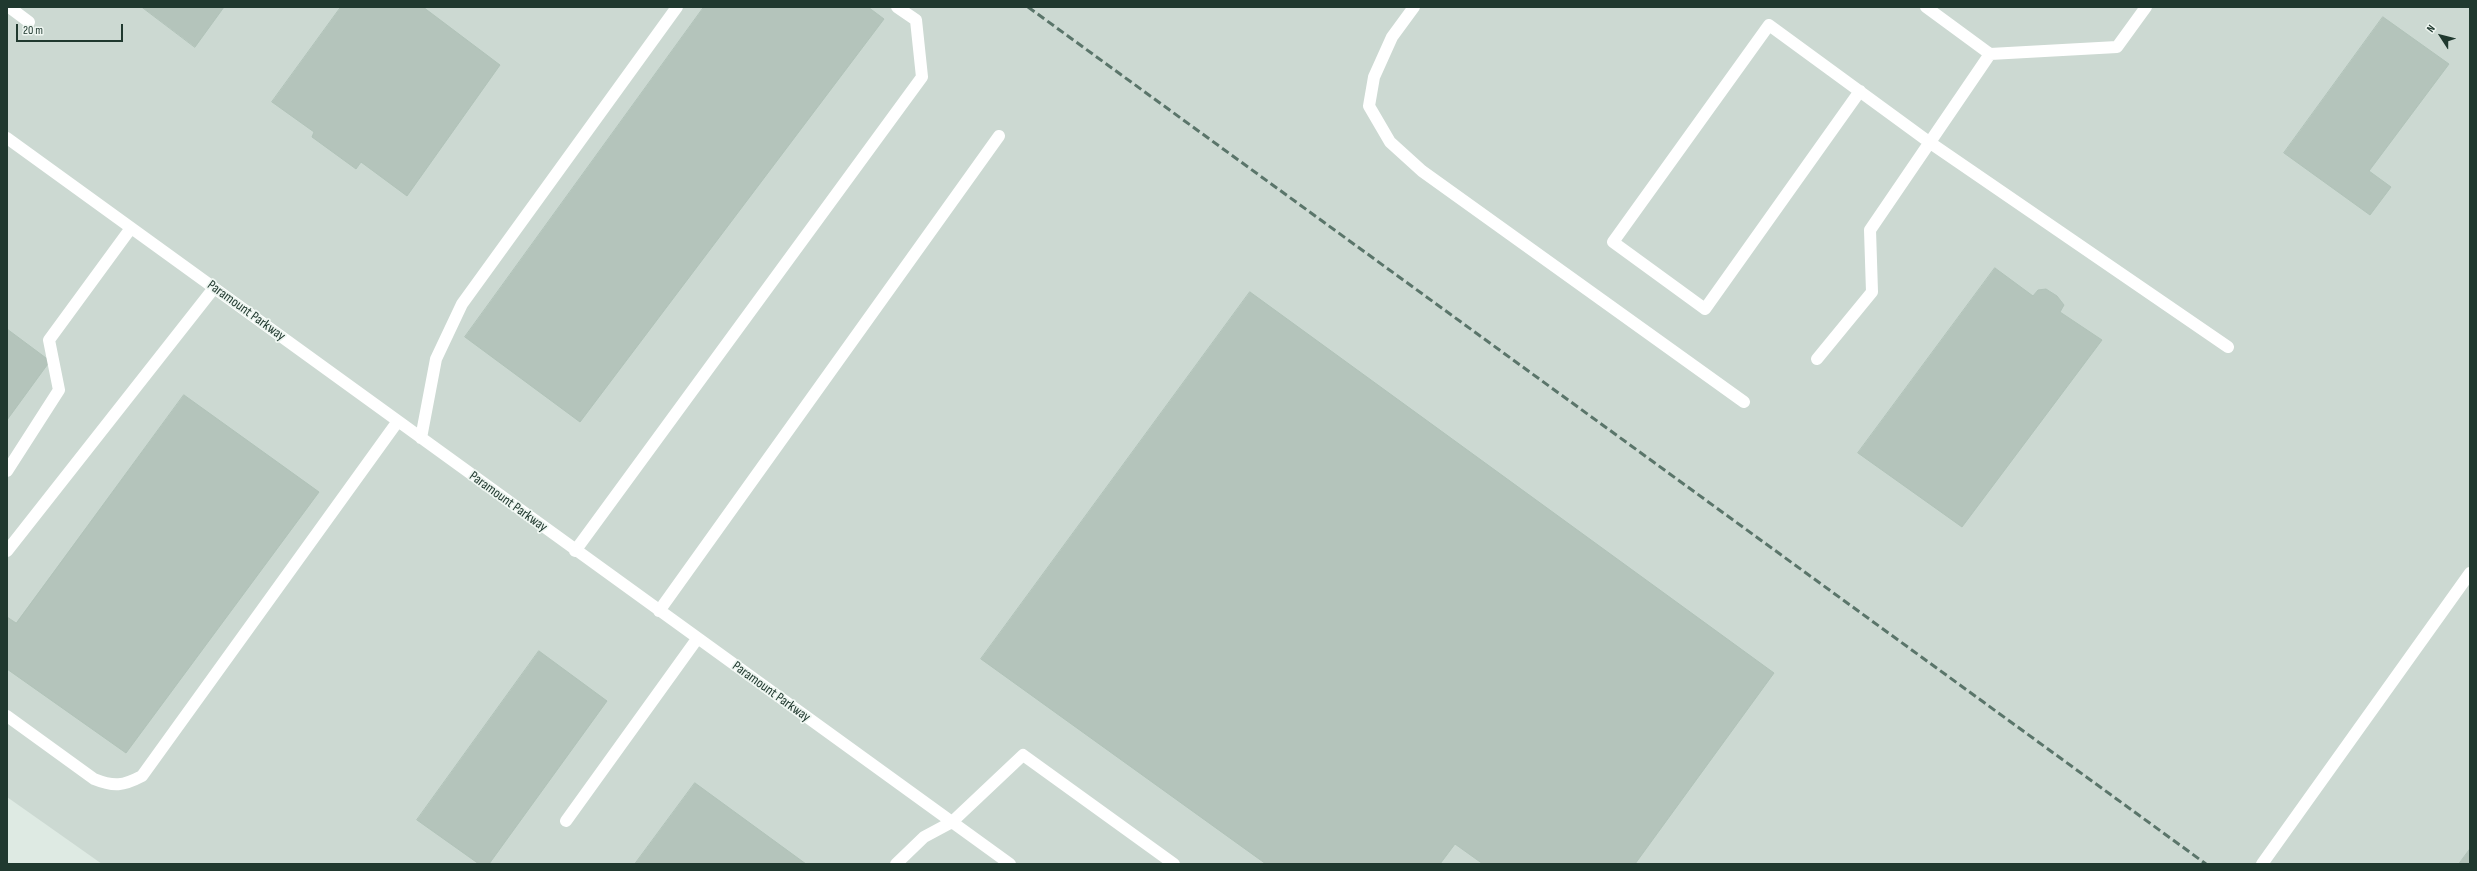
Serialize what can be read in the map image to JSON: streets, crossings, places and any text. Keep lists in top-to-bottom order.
{
  "streets": {
    "street": ["Paramount Parkway"]
  },
  "scale_bar": "20 m",
  "north": "top left"
}
